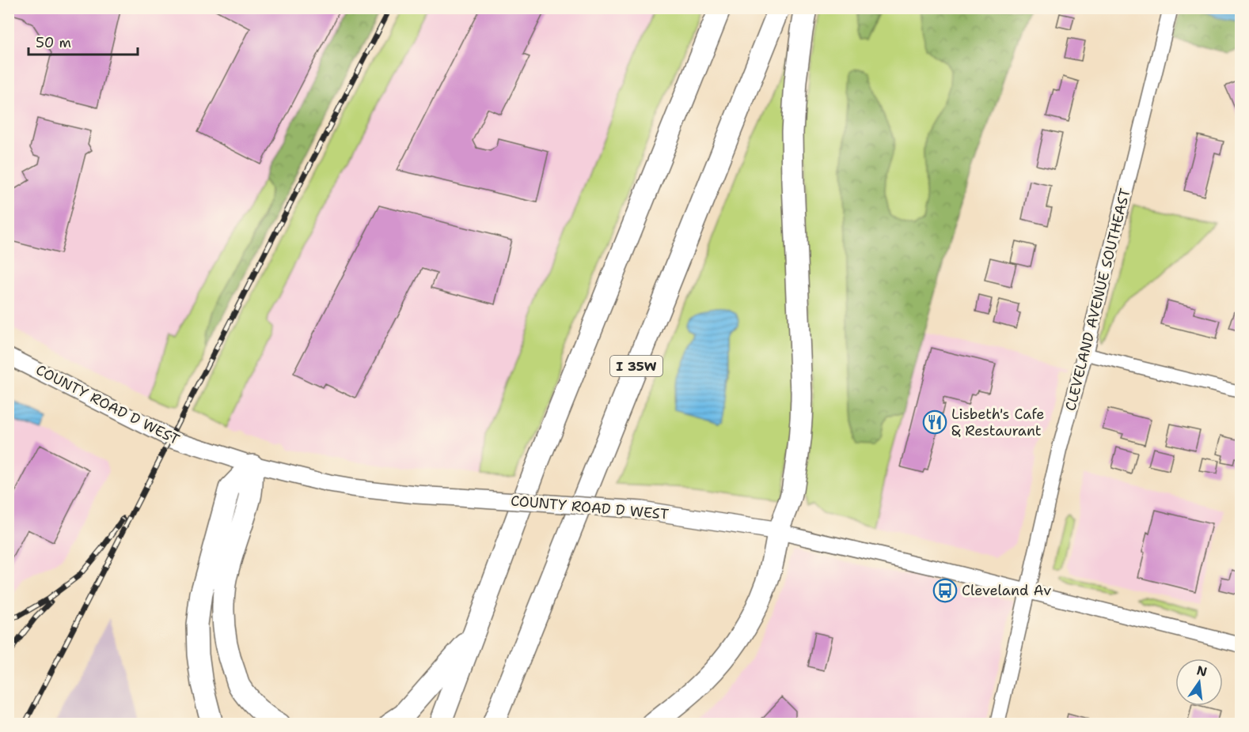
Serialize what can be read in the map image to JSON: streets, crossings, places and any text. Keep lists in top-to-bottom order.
{
  "streets": {
    "highway": ["I 35W"],
    "main road": ["COUNTY ROAD D WEST"],
    "street": ["CLEVELAND AVENUE SOUTHEAST"]
  },
  "crossings": [
    ["CLEVELAND AVENUE SOUTHEAST", "COUNTY ROAD D WEST"]
  ],
  "places": {
    "restaurant": ["Lisbeth's Cafe & Restaurant"],
    "bus stop": ["Cleveland Av"]
  },
  "scale_bar": "50 m",
  "north": "top"
}
